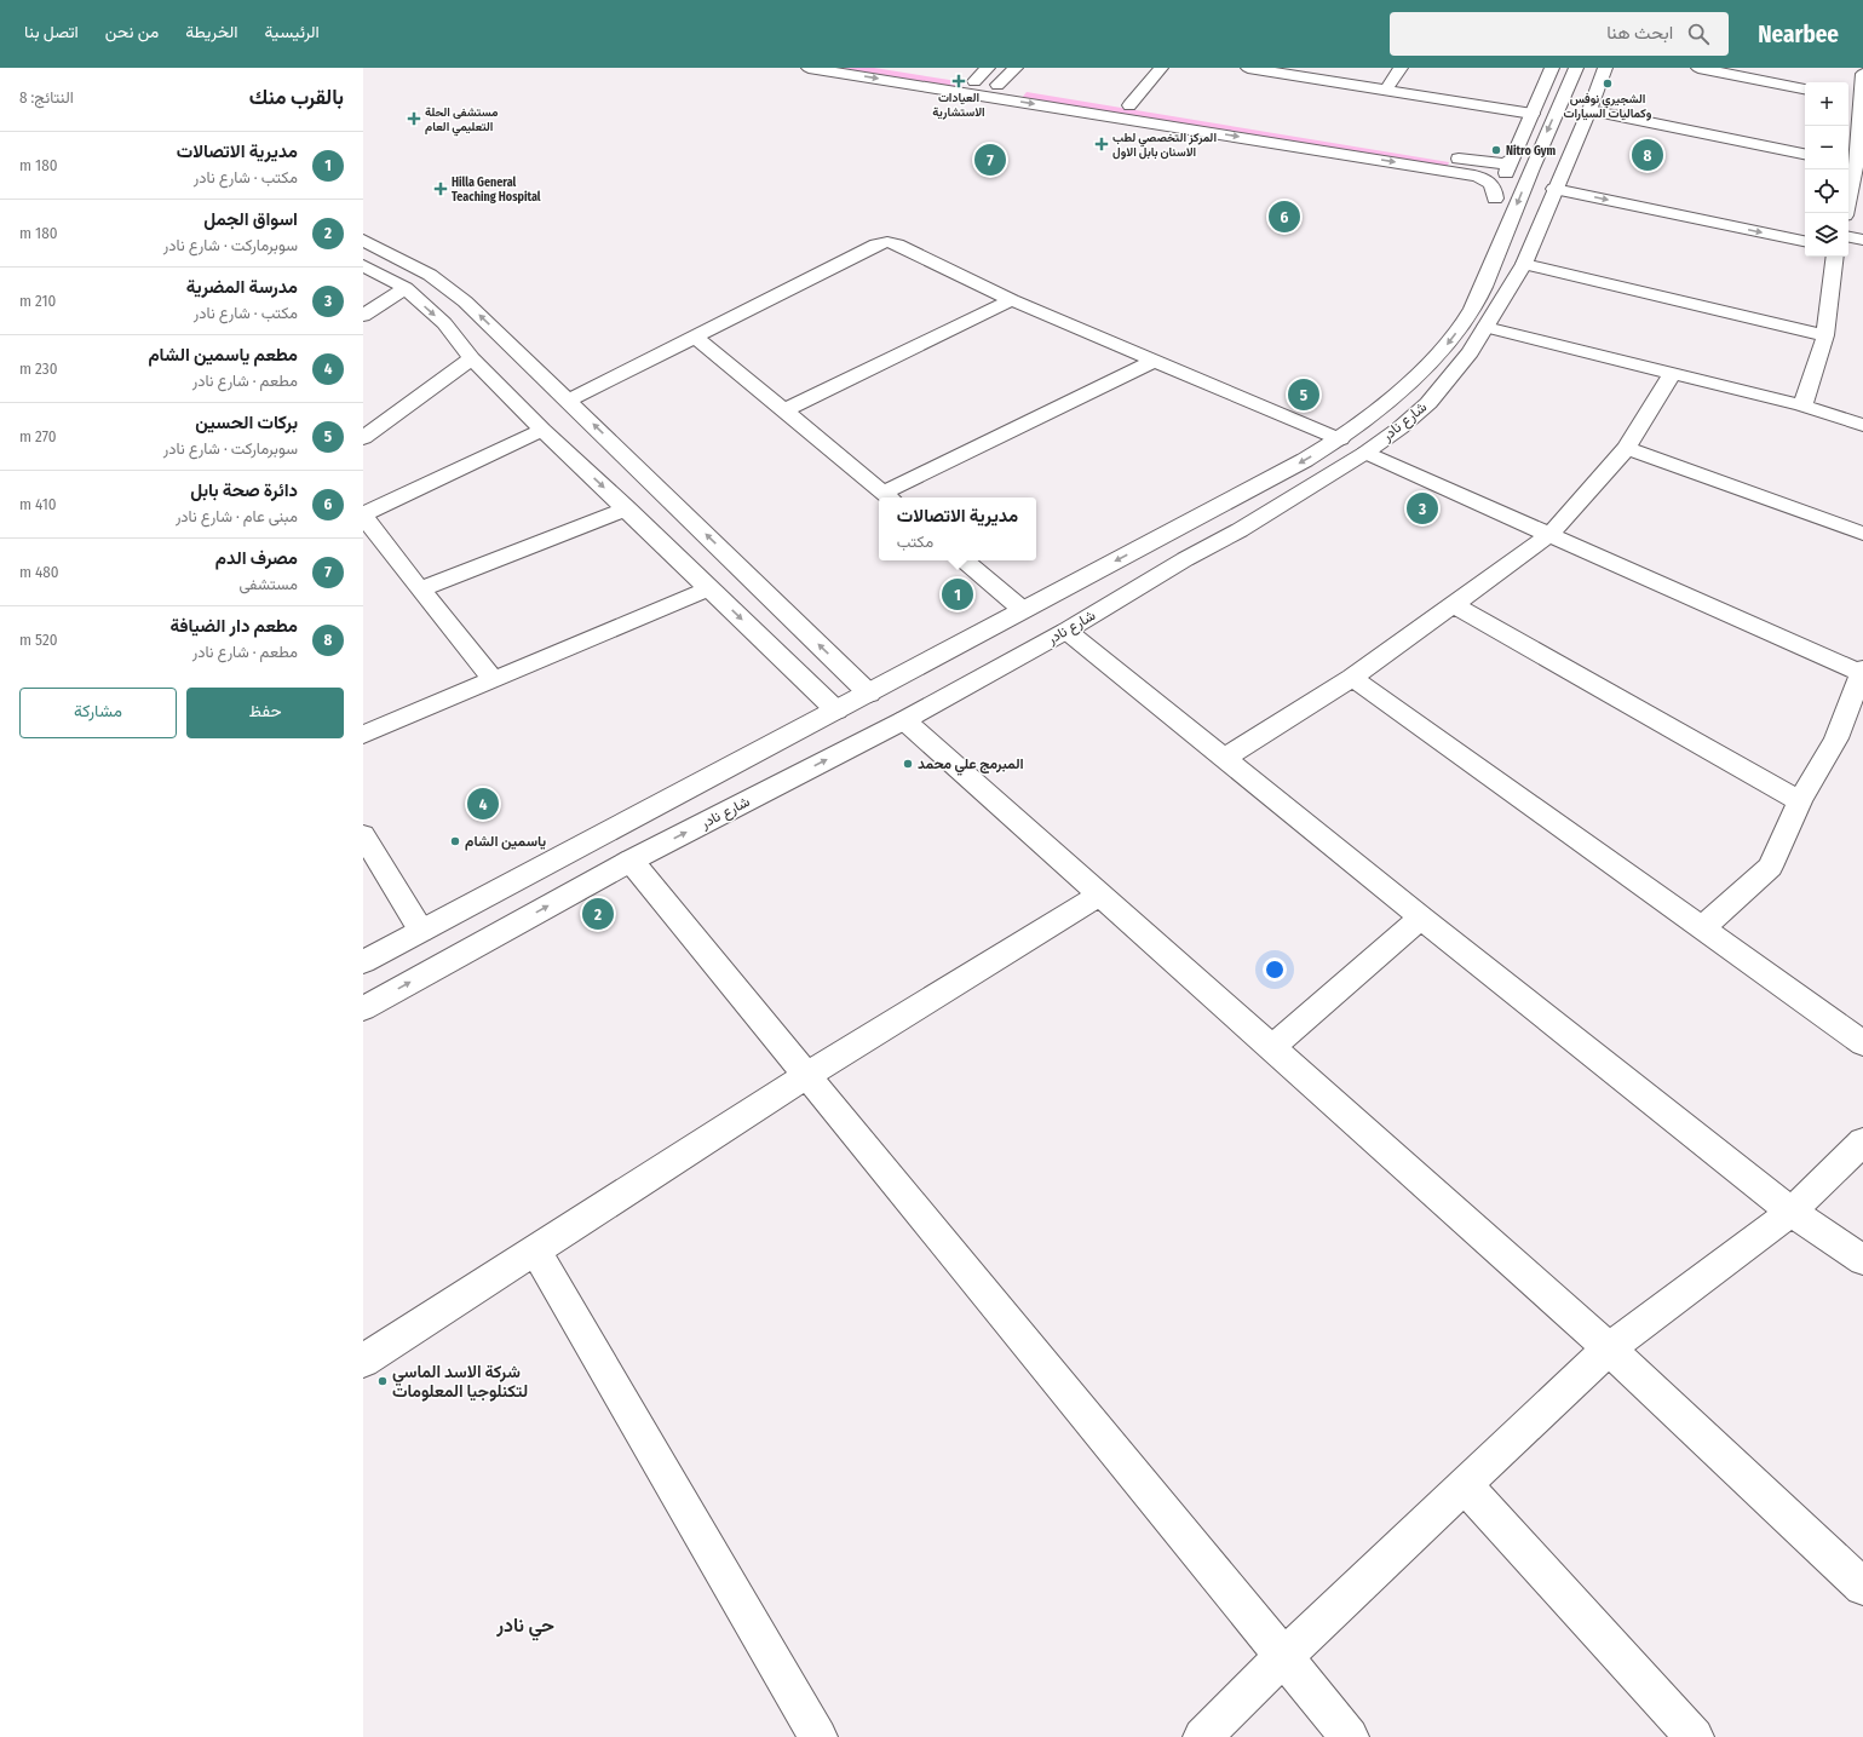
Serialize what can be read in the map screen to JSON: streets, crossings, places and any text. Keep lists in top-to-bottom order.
{
  "streets": {
    "street": ["شارع نادر"]
  },
  "districts": ["حي نادر"],
  "places": {
    "health": [
      "العيادات الاستشارية",
      "مستشفى الحلة التعليمي العام",
      "المركز التخصصي لطب الاسنان بابل الاول",
      "Hilla General Teaching Hospital"
    ],
    "other": [
      "الشجيري نوفس وكماليات السيارات",
      "Nitro Gym",
      "المبرمج علي محمد",
      "ياسمين الشام",
      "شركة الاسد الماسي لتكنلوجيا المعلومات"
    ]
  },
  "page": {
    "header": "Nearbee",
    "search": "ابحث هنا",
    "nav": [
      "الرئيسية",
      "الخريطة",
      "من نحن",
      "اتصل بنا"
    ],
    "heading": ["بالقرب منك", "النتائج: 8"],
    "map_buttons": ["+", "−"],
    "list": [
      {
        "mark": "1",
        "name": "مديرية الاتصالات",
        "note": "مكتب · شارع نادر",
        "value": "180 m"
      },
      {
        "mark": "2",
        "name": "اسواق الجمل",
        "note": "سوبرماركت · شارع نادر",
        "value": "180 m"
      },
      {
        "mark": "3",
        "name": "مدرسة المضرية",
        "note": "مكتب · شارع نادر",
        "value": "210 m"
      },
      {
        "mark": "4",
        "name": "مطعم ياسمين الشام",
        "note": "مطعم · شارع نادر",
        "value": "230 m"
      },
      {
        "mark": "5",
        "name": "بركات الحسين",
        "note": "سوبرماركت · شارع نادر",
        "value": "270 m"
      },
      {
        "mark": "6",
        "name": "دائرة صحة بابل",
        "note": "مبنى عام · شارع نادر",
        "value": "410 m"
      },
      {
        "mark": "7",
        "name": "مصرف الدم",
        "note": "مستشفى",
        "value": "480 m"
      },
      {
        "mark": "8",
        "name": "مطعم دار الضيافة",
        "note": "مطعم · شارع نادر",
        "value": "520 m"
      }
    ],
    "pins": [
      "8",
      "7",
      "6",
      "5",
      "3",
      "1",
      "4",
      "2"
    ],
    "popup": ["مديرية الاتصالات", "مكتب"],
    "buttons": ["حفظ", "مشاركة"]
  }
}
